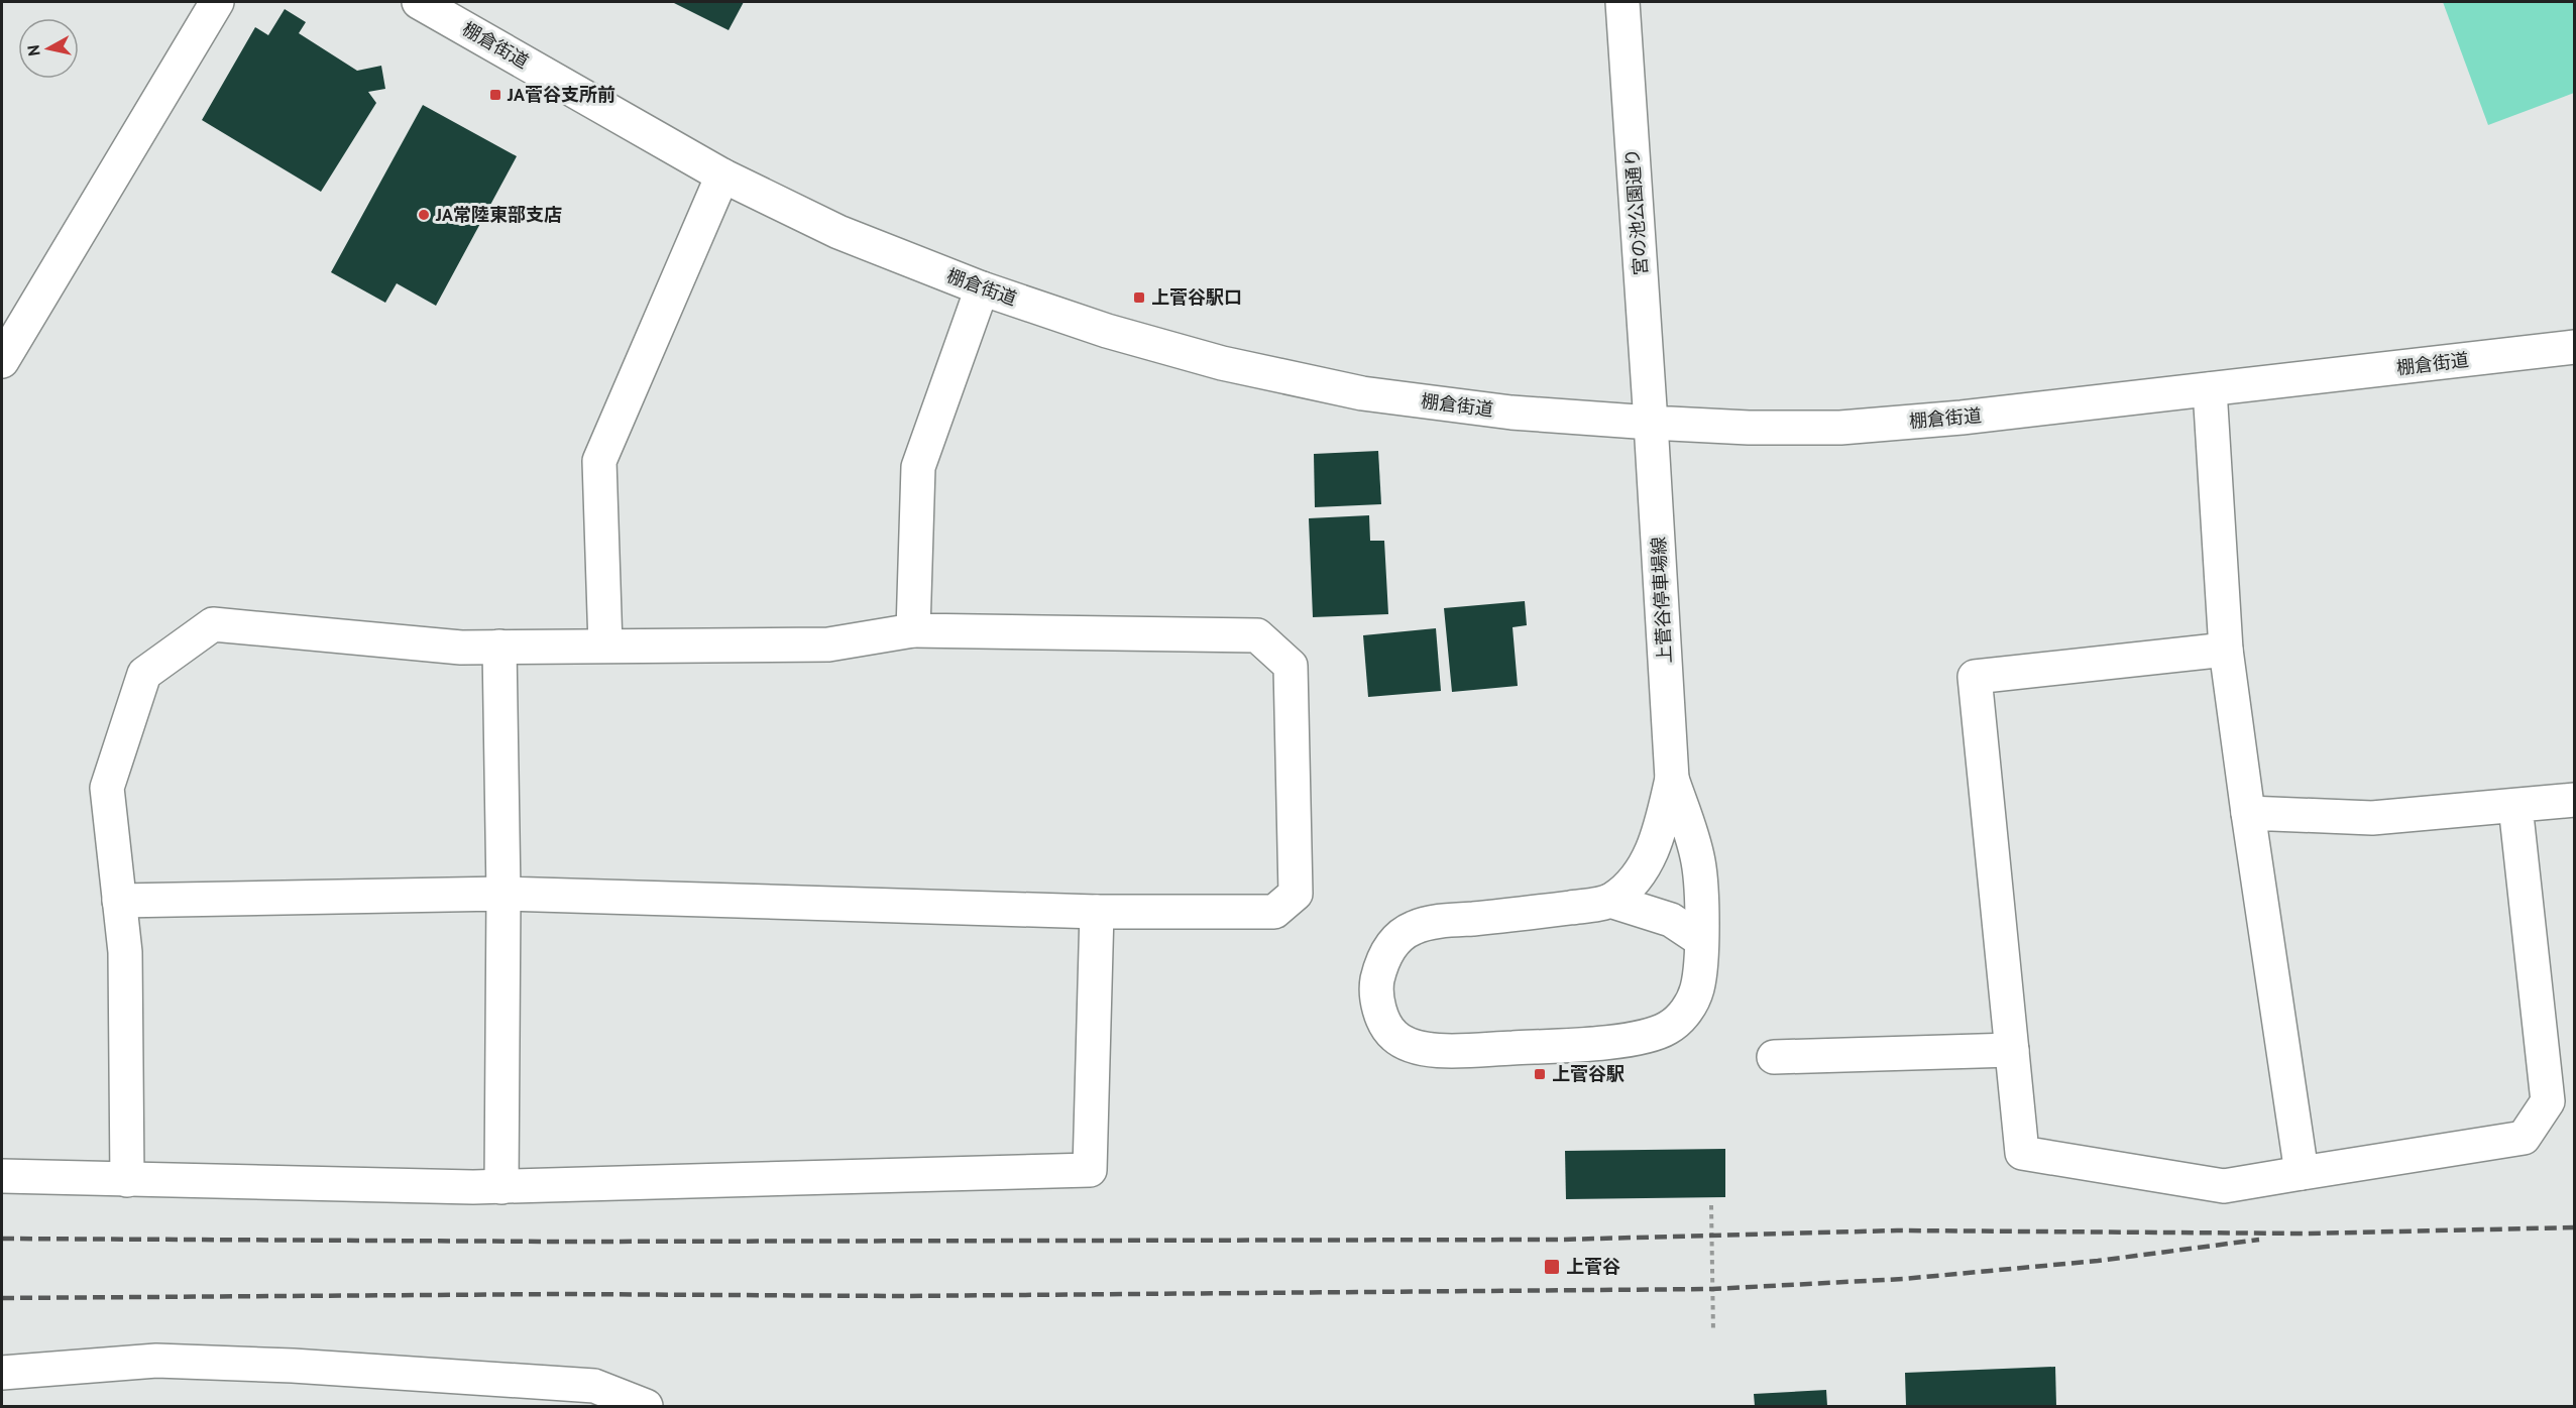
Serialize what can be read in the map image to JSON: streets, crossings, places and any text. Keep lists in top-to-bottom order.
{
  "streets": {
    "street": ["棚倉街道", "宮の池公園通り", "上菅谷停車場線"]
  },
  "crossings": [
    ["棚倉街道", "宮の池公園通り"],
    ["棚倉街道", "上菅谷停車場線"],
    ["宮の池公園通り", "上菅谷停車場線"]
  ],
  "places": {
    "transit": [
      "JA菅谷支所前",
      "上菅谷駅口",
      "上菅谷駅",
      "上菅谷"
    ],
    "other": ["JA常陸東部支店"]
  },
  "north": "left"
}
